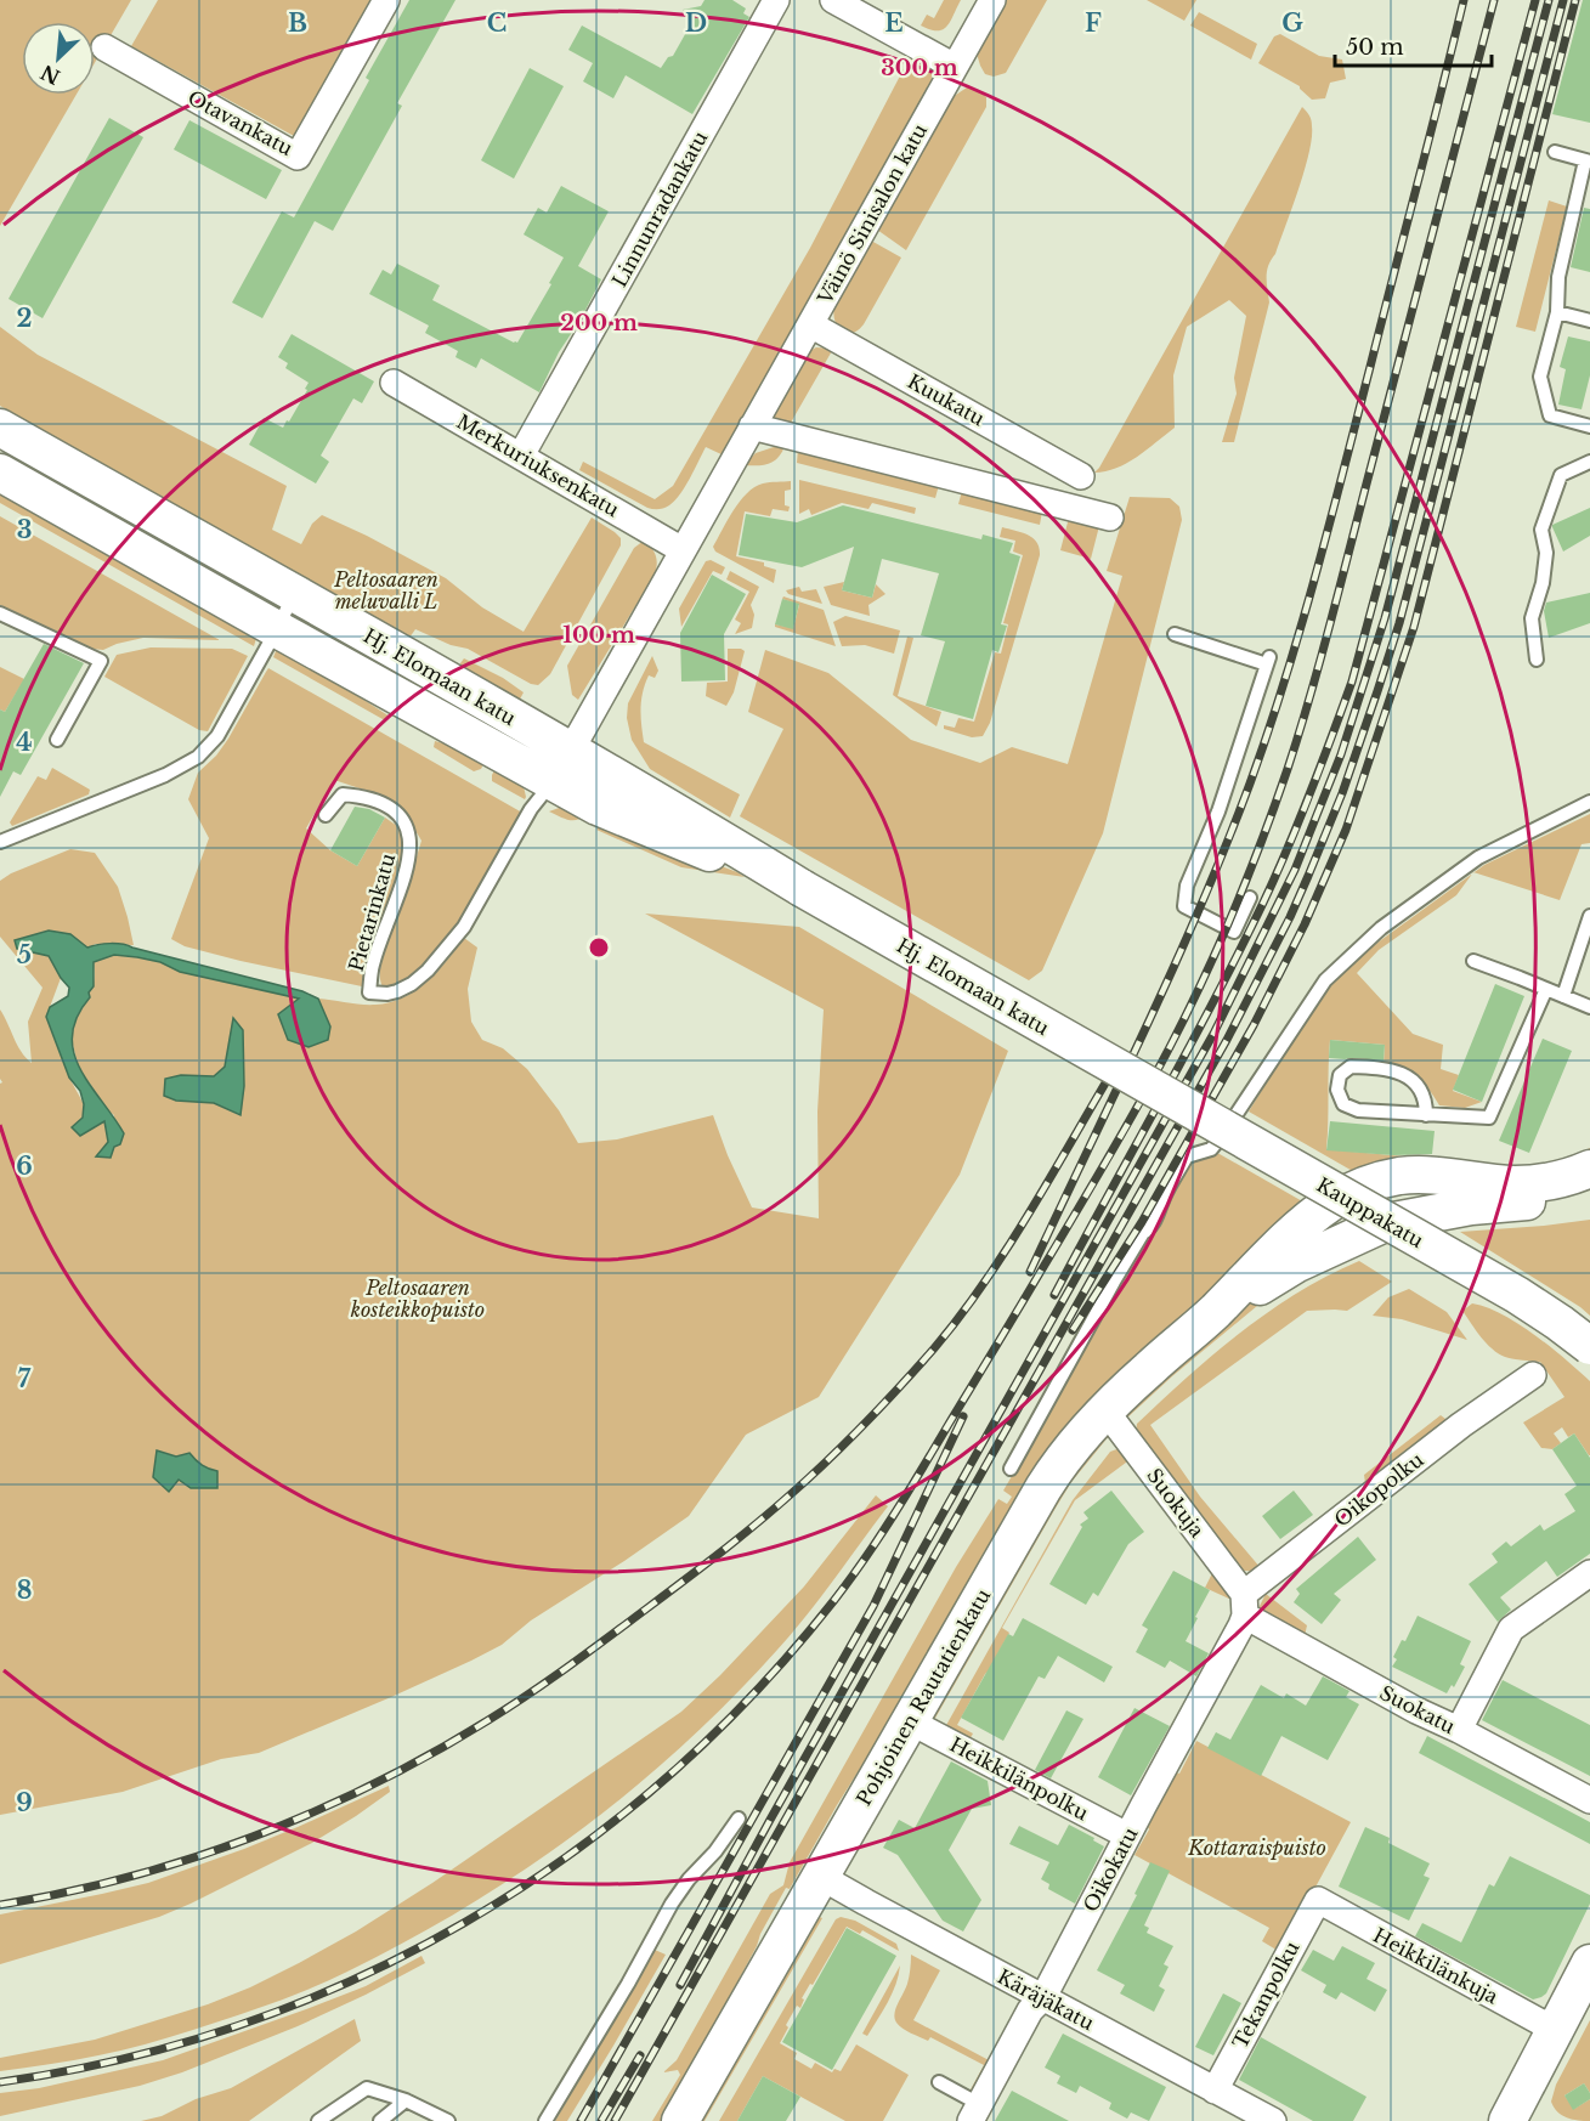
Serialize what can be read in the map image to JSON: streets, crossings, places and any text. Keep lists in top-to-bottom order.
{
  "streets": {
    "street": [
      "Otavankatu",
      "Linnunradankatu",
      "Väinö Sinisalon katu",
      "Kuukatu",
      "Merkuriuksenkatu",
      "Hj. Elomaan katu",
      "Kauppakatu",
      "Oikopolku",
      "Suokuja",
      "Pohjoinen Rautatienkatu",
      "Suokatu",
      "Heikkilänpolku",
      "Oikokatu",
      "Heikkilänkuja",
      "Tekanpolku",
      "Käräjäkatu"
    ],
    "lane": ["Pietarinkatu"]
  },
  "crossings": [
    ["Linnunradankatu", "Merkuriuksenkatu"],
    ["Väinö Sinisalon katu", "Kuukatu"],
    ["Väinö Sinisalon katu", "Merkuriuksenkatu"],
    ["Väinö Sinisalon katu", "Hj. Elomaan katu"],
    ["Väinö Sinisalon katu", "Pietarinkatu"],
    ["Hj. Elomaan katu", "Pietarinkatu"],
    ["Hj. Elomaan katu", "Kauppakatu"],
    ["Oikopolku", "Suokuja"],
    ["Oikopolku", "Suokatu"],
    ["Oikopolku", "Oikokatu"],
    ["Suokuja", "Pohjoinen Rautatienkatu"],
    ["Suokuja", "Suokatu"],
    ["Suokuja", "Oikokatu"],
    ["Pohjoinen Rautatienkatu", "Heikkilänpolku"],
    ["Pohjoinen Rautatienkatu", "Käräjäkatu"],
    ["Suokatu", "Oikokatu"],
    ["Heikkilänpolku", "Oikokatu"],
    ["Oikokatu", "Käräjäkatu"],
    ["Heikkilänkuja", "Tekanpolku"],
    ["Tekanpolku", "Käräjäkatu"]
  ],
  "parks": ["Peltosaaren meluvalli L", "Peltosaaren kosteikkopuisto", "Kottaraispuisto"],
  "scale_bar": "50 m",
  "north": "bottom left",
  "grid": {
    "columns": [
      "B",
      "C",
      "D",
      "E",
      "F",
      "G"
    ],
    "rows": [
      "2",
      "3",
      "4",
      "5",
      "6",
      "7",
      "8",
      "9"
    ]
  },
  "rings": ["300 m", "200 m", "100 m"]
}
